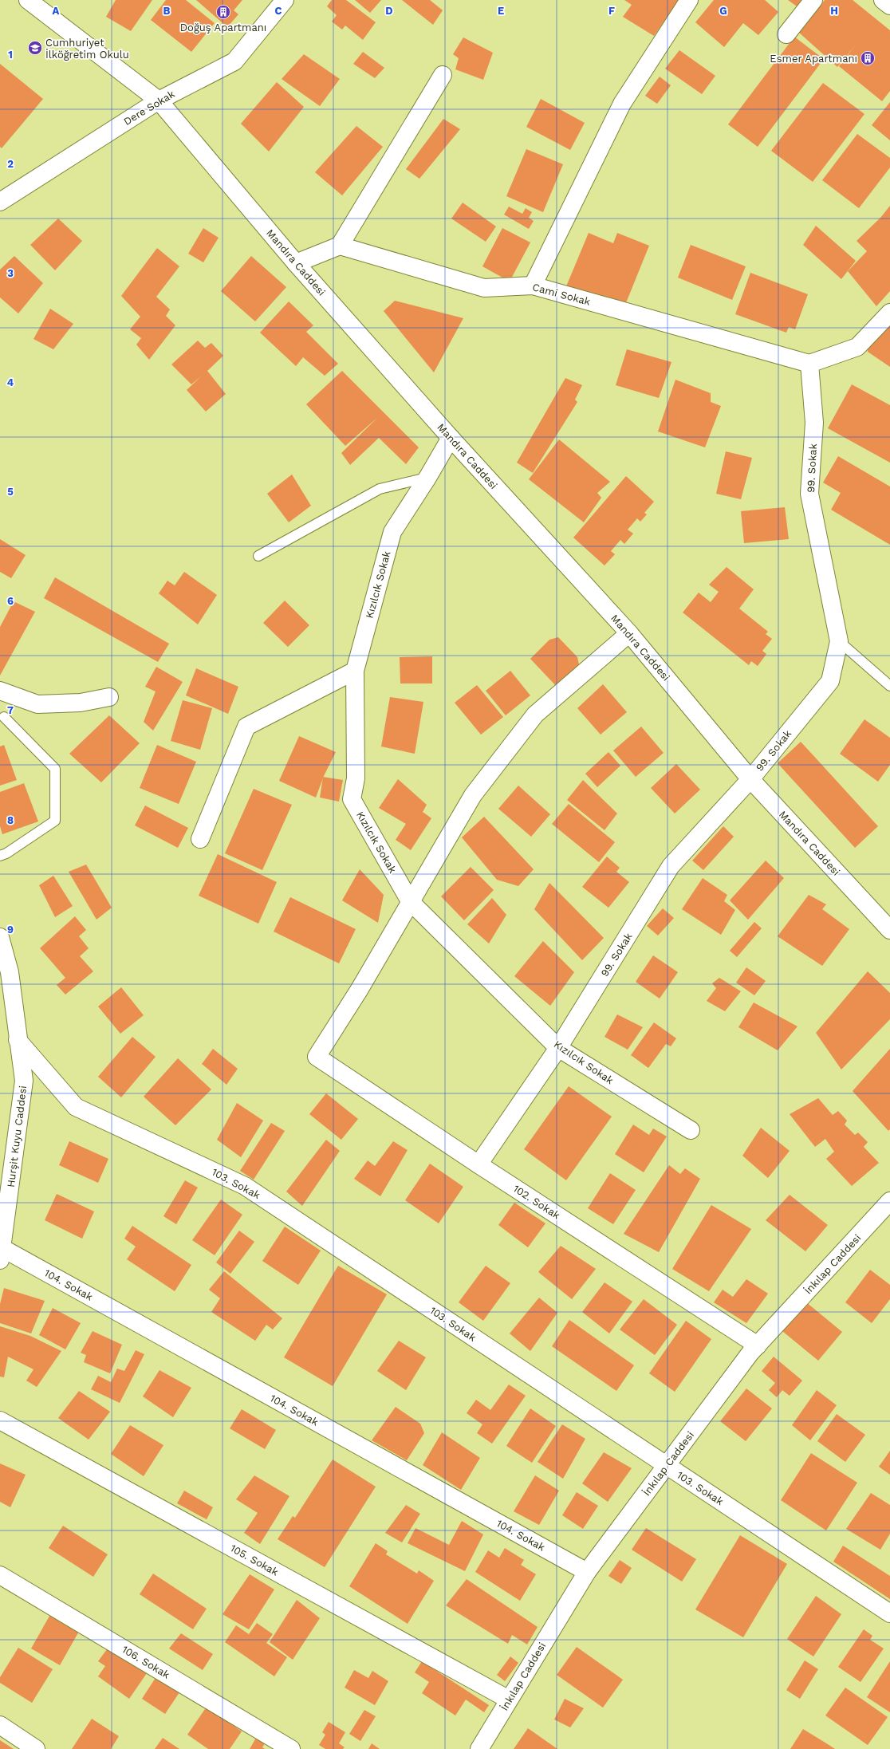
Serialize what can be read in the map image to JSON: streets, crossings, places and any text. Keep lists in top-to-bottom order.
{
  "streets": {
    "street": [
      "Dere Sokak",
      "Mandıra Caddesi",
      "Cami Sokak",
      "99. Sokak",
      "Kızılcık Sokak",
      "Hurşit Kuyu Caddesi",
      "103. Sokak",
      "102. Sokak",
      "İnkılap Caddesi",
      "104. Sokak",
      "105. Sokak",
      "106. Sokak"
    ]
  },
  "crossings": [
    ["Dere Sokak", "Mandıra Caddesi"],
    ["Mandıra Caddesi", "99. Sokak"],
    ["Mandıra Caddesi", "Kızılcık Sokak"],
    ["Cami Sokak", "99. Sokak"],
    ["99. Sokak", "Kızılcık Sokak"],
    ["99. Sokak", "102. Sokak"],
    ["Kızılcık Sokak", "102. Sokak"],
    ["Hurşit Kuyu Caddesi", "103. Sokak"],
    ["Hurşit Kuyu Caddesi", "104. Sokak"],
    ["103. Sokak", "İnkılap Caddesi"],
    ["102. Sokak", "İnkılap Caddesi"],
    ["İnkılap Caddesi", "104. Sokak"],
    ["İnkılap Caddesi", "105. Sokak"]
  ],
  "places": {
    "building": ["Doğuş Apartmanı", "Esmer Apartmanı"],
    "school or university": ["Cumhuriyet İlköğretim Okulu"]
  },
  "grid": {
    "columns": [
      "A",
      "B",
      "C",
      "D",
      "E",
      "F",
      "G",
      "H"
    ],
    "rows": [
      "1",
      "2",
      "3",
      "4",
      "5",
      "6",
      "7",
      "8",
      "9"
    ]
  }
}
